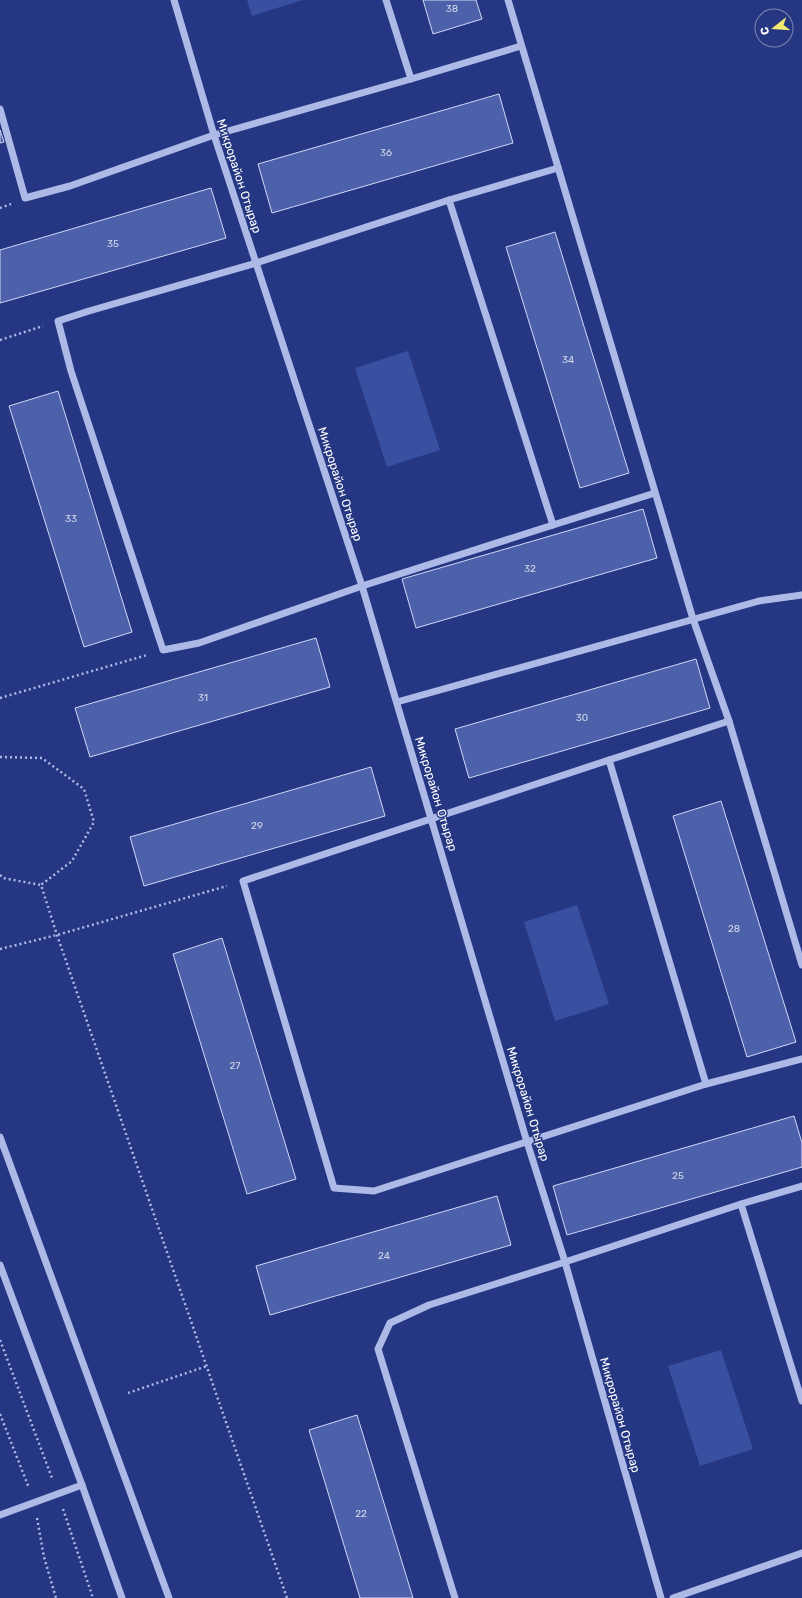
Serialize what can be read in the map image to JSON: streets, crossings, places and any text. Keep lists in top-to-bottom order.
{
  "streets": {
    "street": ["Микрорайон Отырар"]
  },
  "house_numbers": [
    "38",
    "36",
    "35",
    "34",
    "33",
    "32",
    "31",
    "30",
    "29",
    "28",
    "27",
    "25",
    "24",
    "22"
  ],
  "north": "left"
}
